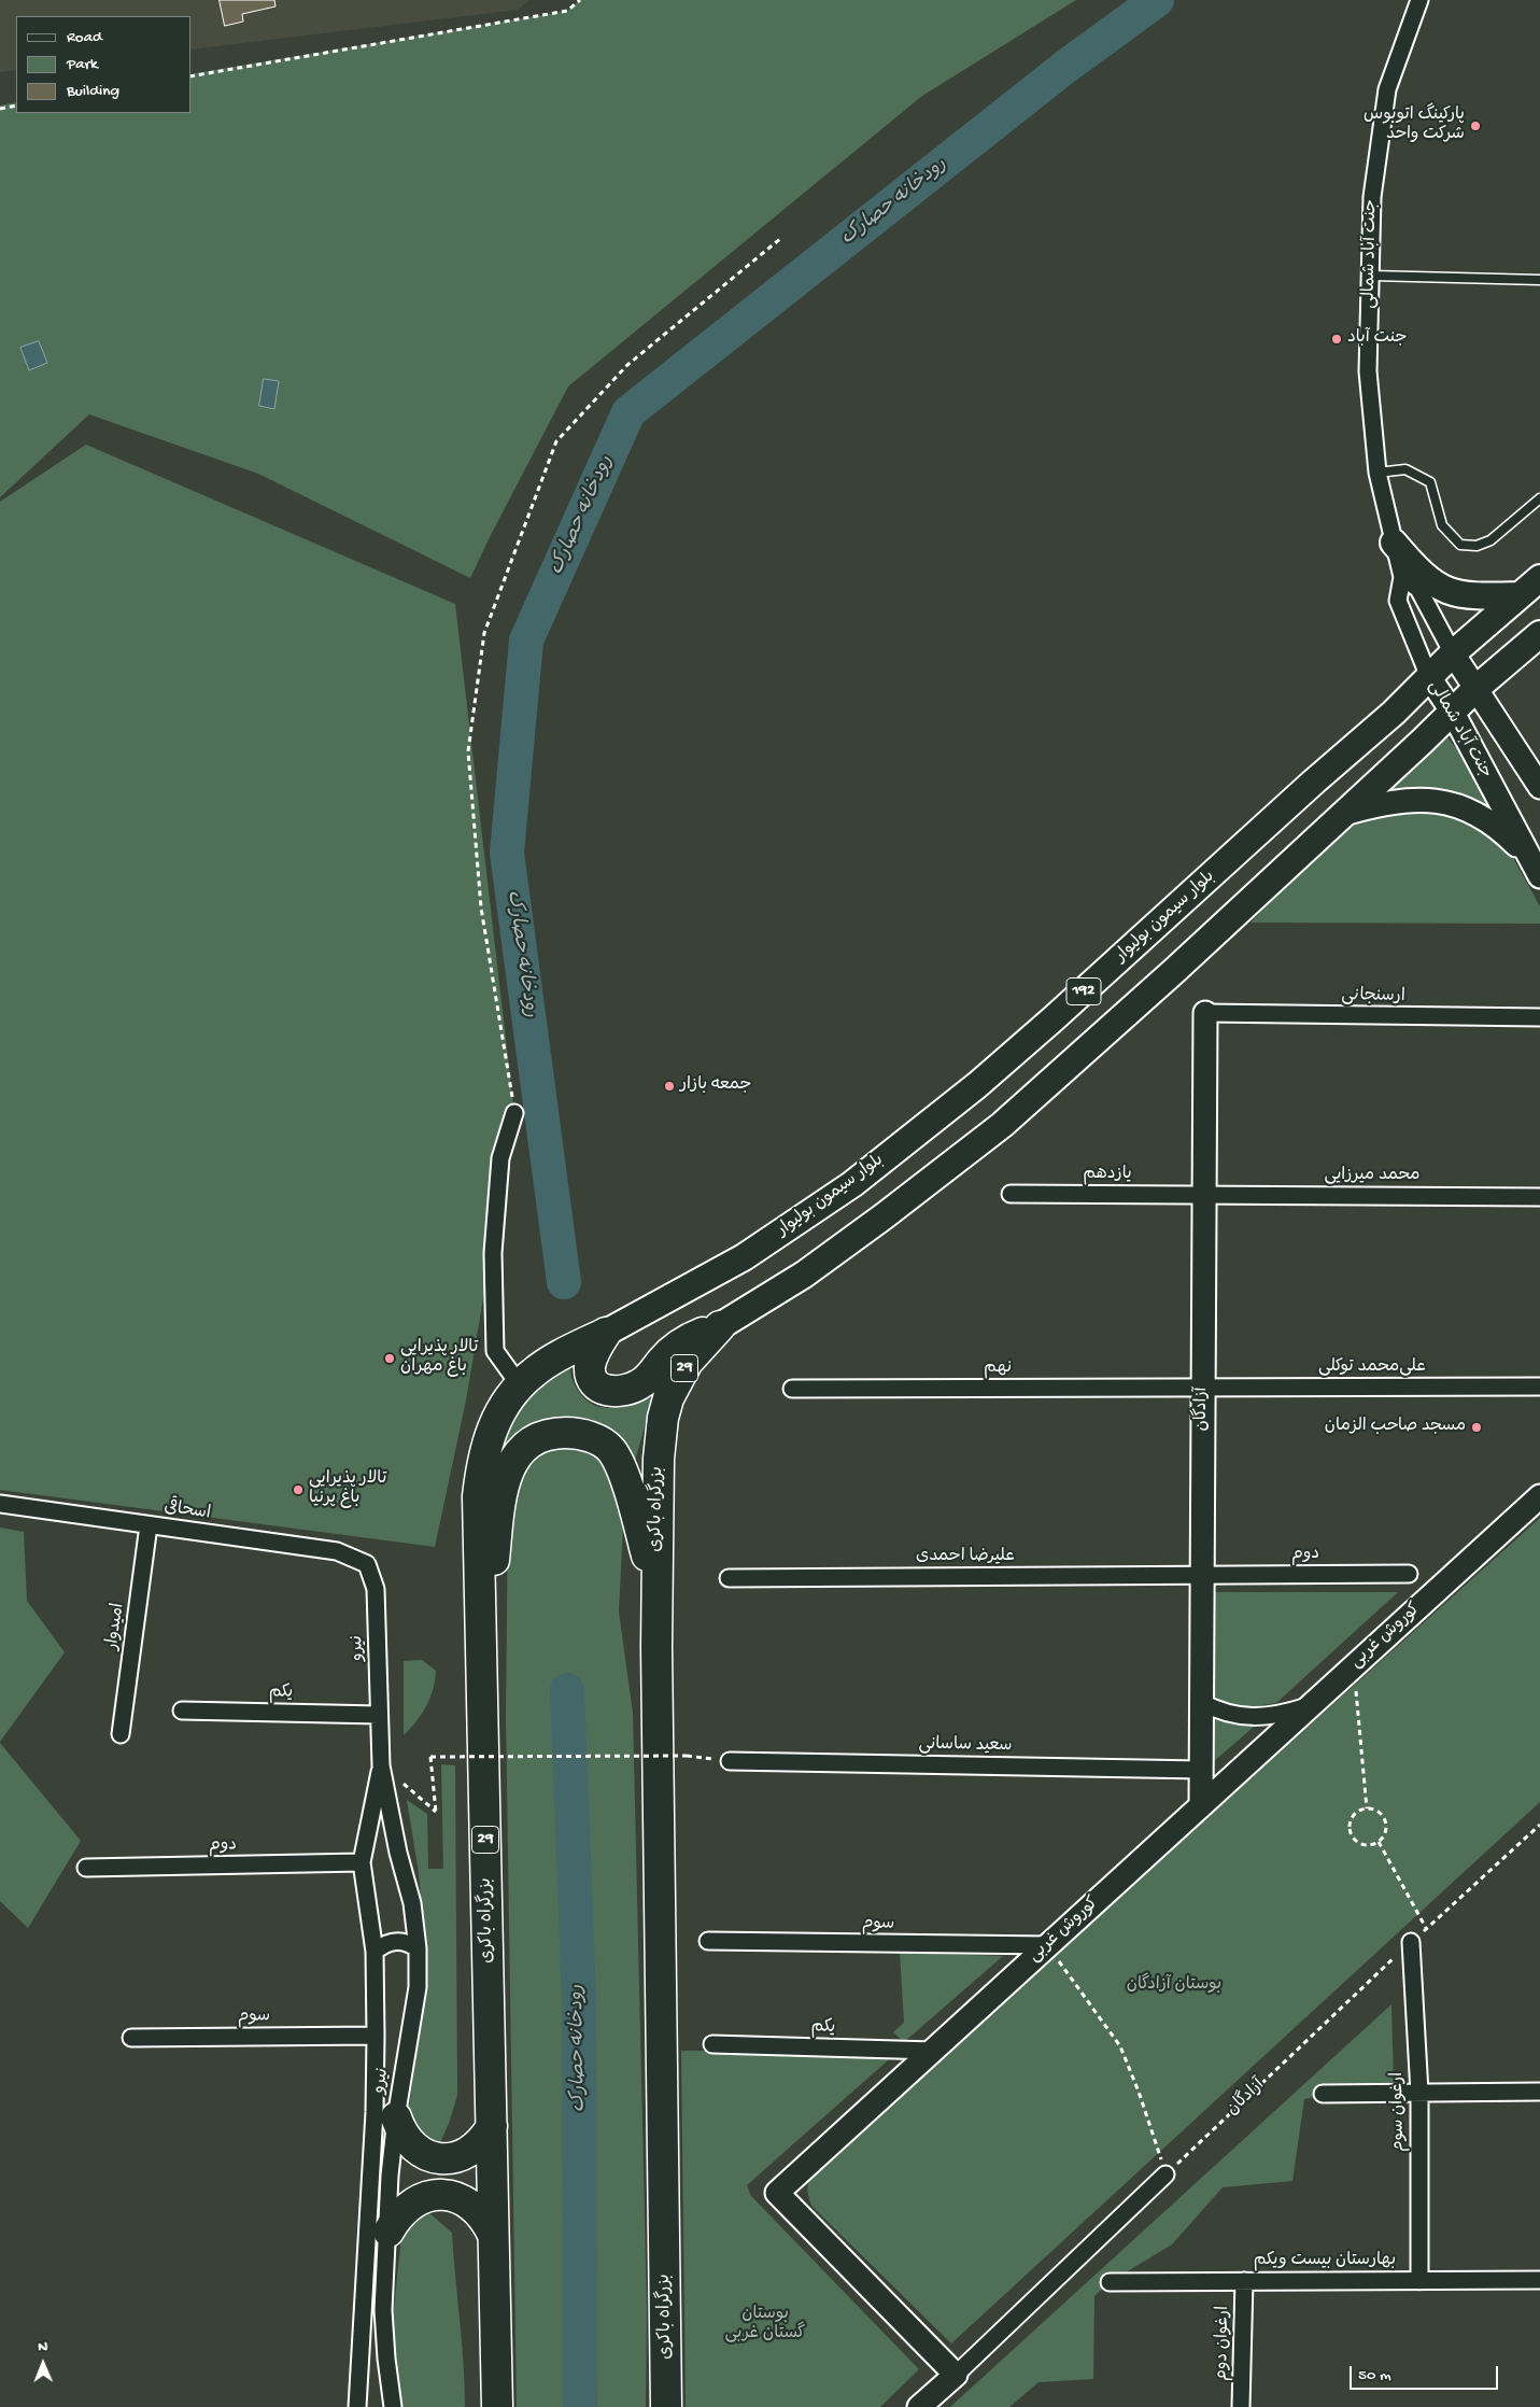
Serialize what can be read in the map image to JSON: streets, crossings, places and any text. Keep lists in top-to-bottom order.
{
  "streets": {
    "highway": ["29", "بزرگراه باکری"],
    "main road": ["بلوار سیمون بولیوار", "192"],
    "street": [
      "جنت آباد شمالی",
      "ارسنجانی",
      "یازدهم",
      "محمد میرزایی",
      "علی‌محمد توکلی",
      "نهم",
      "آزادگان",
      "اسحاقی",
      "دوم",
      "علیرضا احمدی",
      "امیدوار",
      "کوروش غربی",
      "نیرو",
      "یکم",
      "سعید ساسانی",
      "سوم",
      "ارغوان سوم",
      "بهارستان بیست ویکم",
      "ارغوان دوم"
    ]
  },
  "crossings": [
    ["جنت آباد شمالی", "بلوار سیمون بولیوار"],
    ["جنت آباد شمالی", "192"],
    ["بلوار سیمون بولیوار", "بزرگراه باکری"],
    ["192", "بزرگراه باکری"],
    ["ارسنجانی", "آزادگان"],
    ["یازدهم", "محمد میرزایی"],
    ["یازدهم", "آزادگان"],
    ["محمد میرزایی", "آزادگان"],
    ["علی‌محمد توکلی", "نهم"],
    ["علی‌محمد توکلی", "آزادگان"],
    ["نهم", "آزادگان"],
    ["آزادگان", "دوم"],
    ["آزادگان", "علیرضا احمدی"],
    ["آزادگان", "کوروش غربی"],
    ["آزادگان", "سعید ساسانی"],
    ["آزادگان", "ارغوان سوم"],
    ["اسحاقی", "امیدوار"],
    ["اسحاقی", "نیرو"],
    ["دوم", "علیرضا احمدی"],
    ["دوم", "نیرو"],
    ["کوروش غربی", "یکم"],
    ["کوروش غربی", "سوم"],
    ["نیرو", "یکم"],
    ["نیرو", "سوم"],
    ["ارغوان سوم", "بهارستان بیست ویکم"],
    ["بهارستان بیست ویکم", "ارغوان دوم"]
  ],
  "water": ["رودخانه حصارک"],
  "parks": ["بوستان آزادگان", "بوستان گستان غربی"],
  "places": [
    "پارکینگ اتوبوس شرکت واحد",
    "جنت آباد",
    "جمعه بازار",
    "تالار پذیرایی باغ مهران",
    "مسجد صاحب الزمان",
    "تالار پذیرایی باغ پرنیا"
  ],
  "legend": ["Road", "Park", "Building"],
  "scale_bar": "50 m",
  "north": "top"
}
